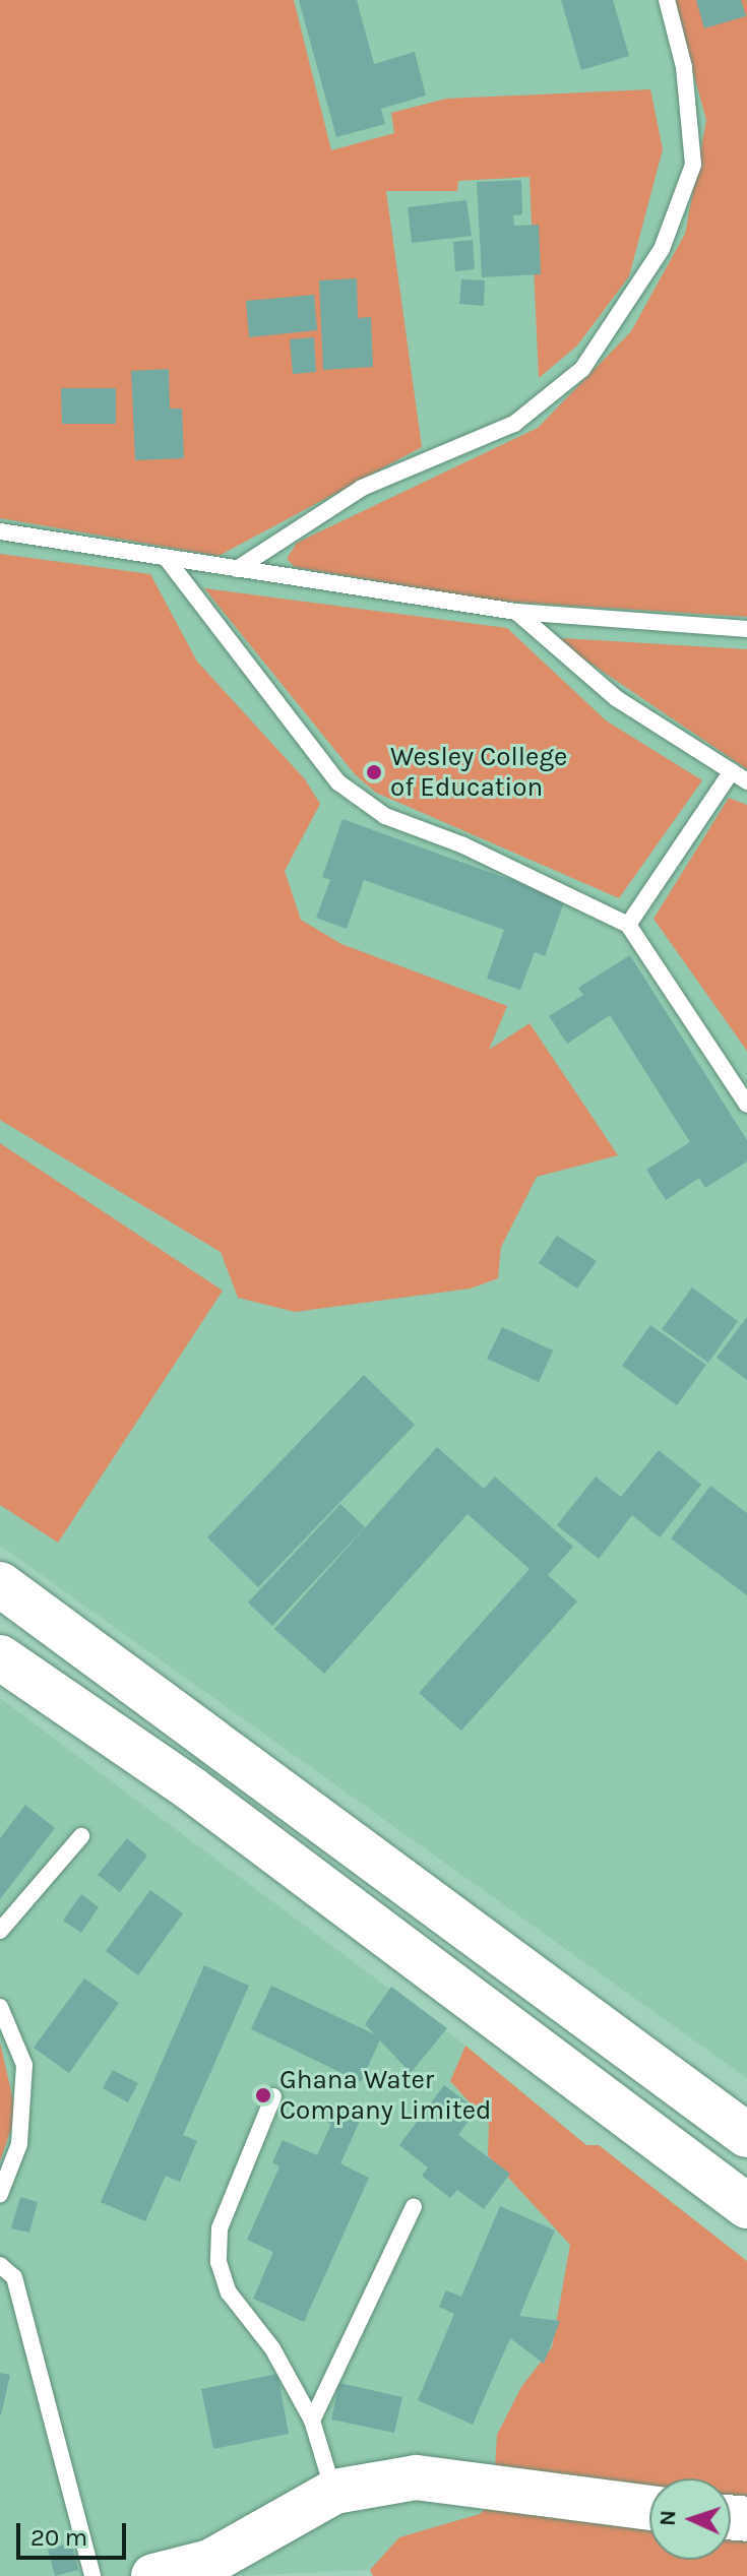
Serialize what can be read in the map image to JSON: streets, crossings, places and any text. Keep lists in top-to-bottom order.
{
  "places": ["Wesley College of Education", "Ghana Water Company Limited"],
  "scale_bar": "20 m",
  "north": "left"
}
